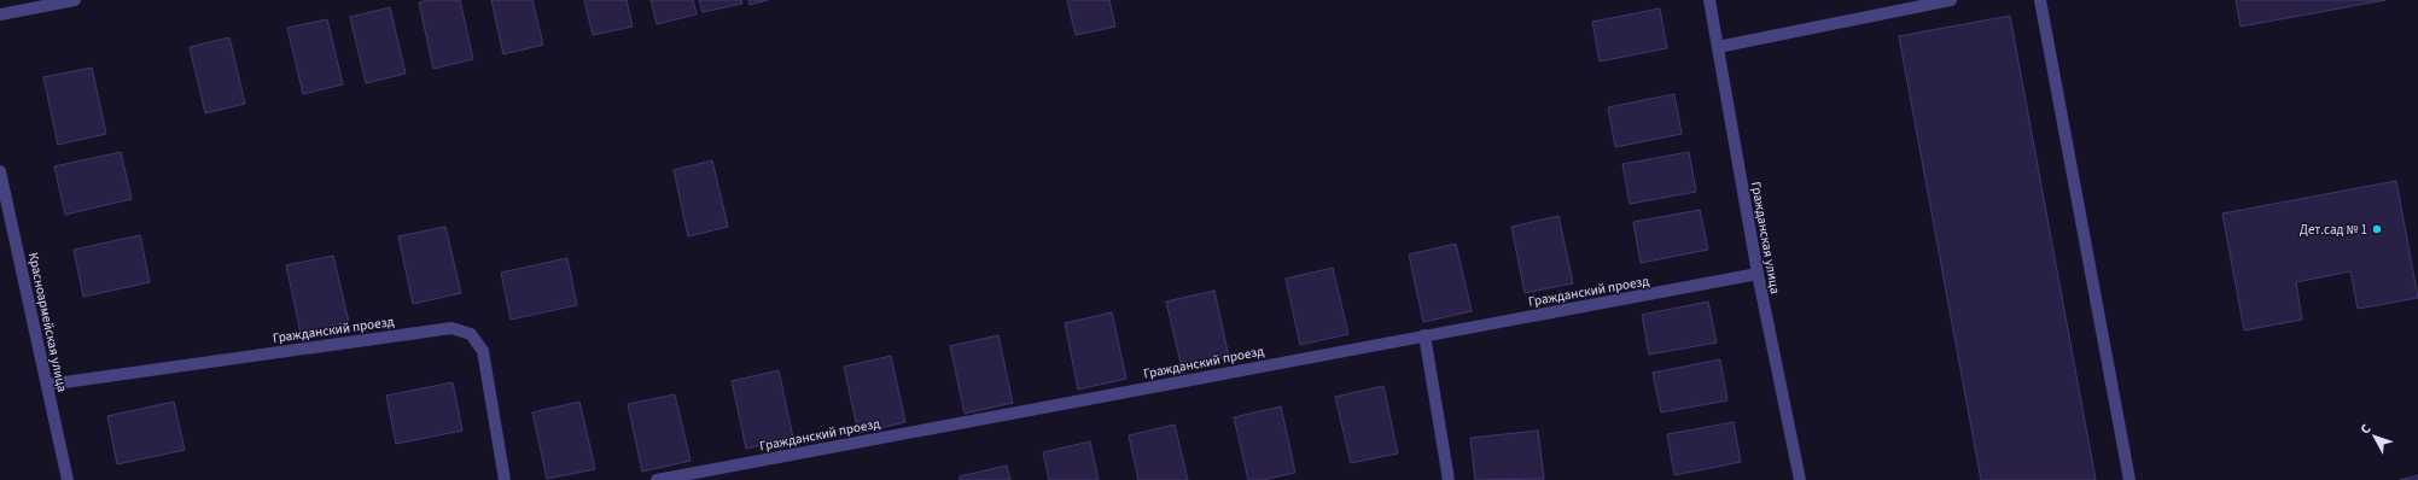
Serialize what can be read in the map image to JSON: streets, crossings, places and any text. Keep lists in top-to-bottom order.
{
  "streets": {
    "street": ["Гражданская улица", "Гражданский проезд", "Красноармейская улица"]
  },
  "crossings": [
    ["Гражданская улица", "Гражданский проезд"],
    ["Гражданский проезд", "Красноармейская улица"]
  ],
  "places": ["Дет.сад № 1"],
  "north": "top left"
}
